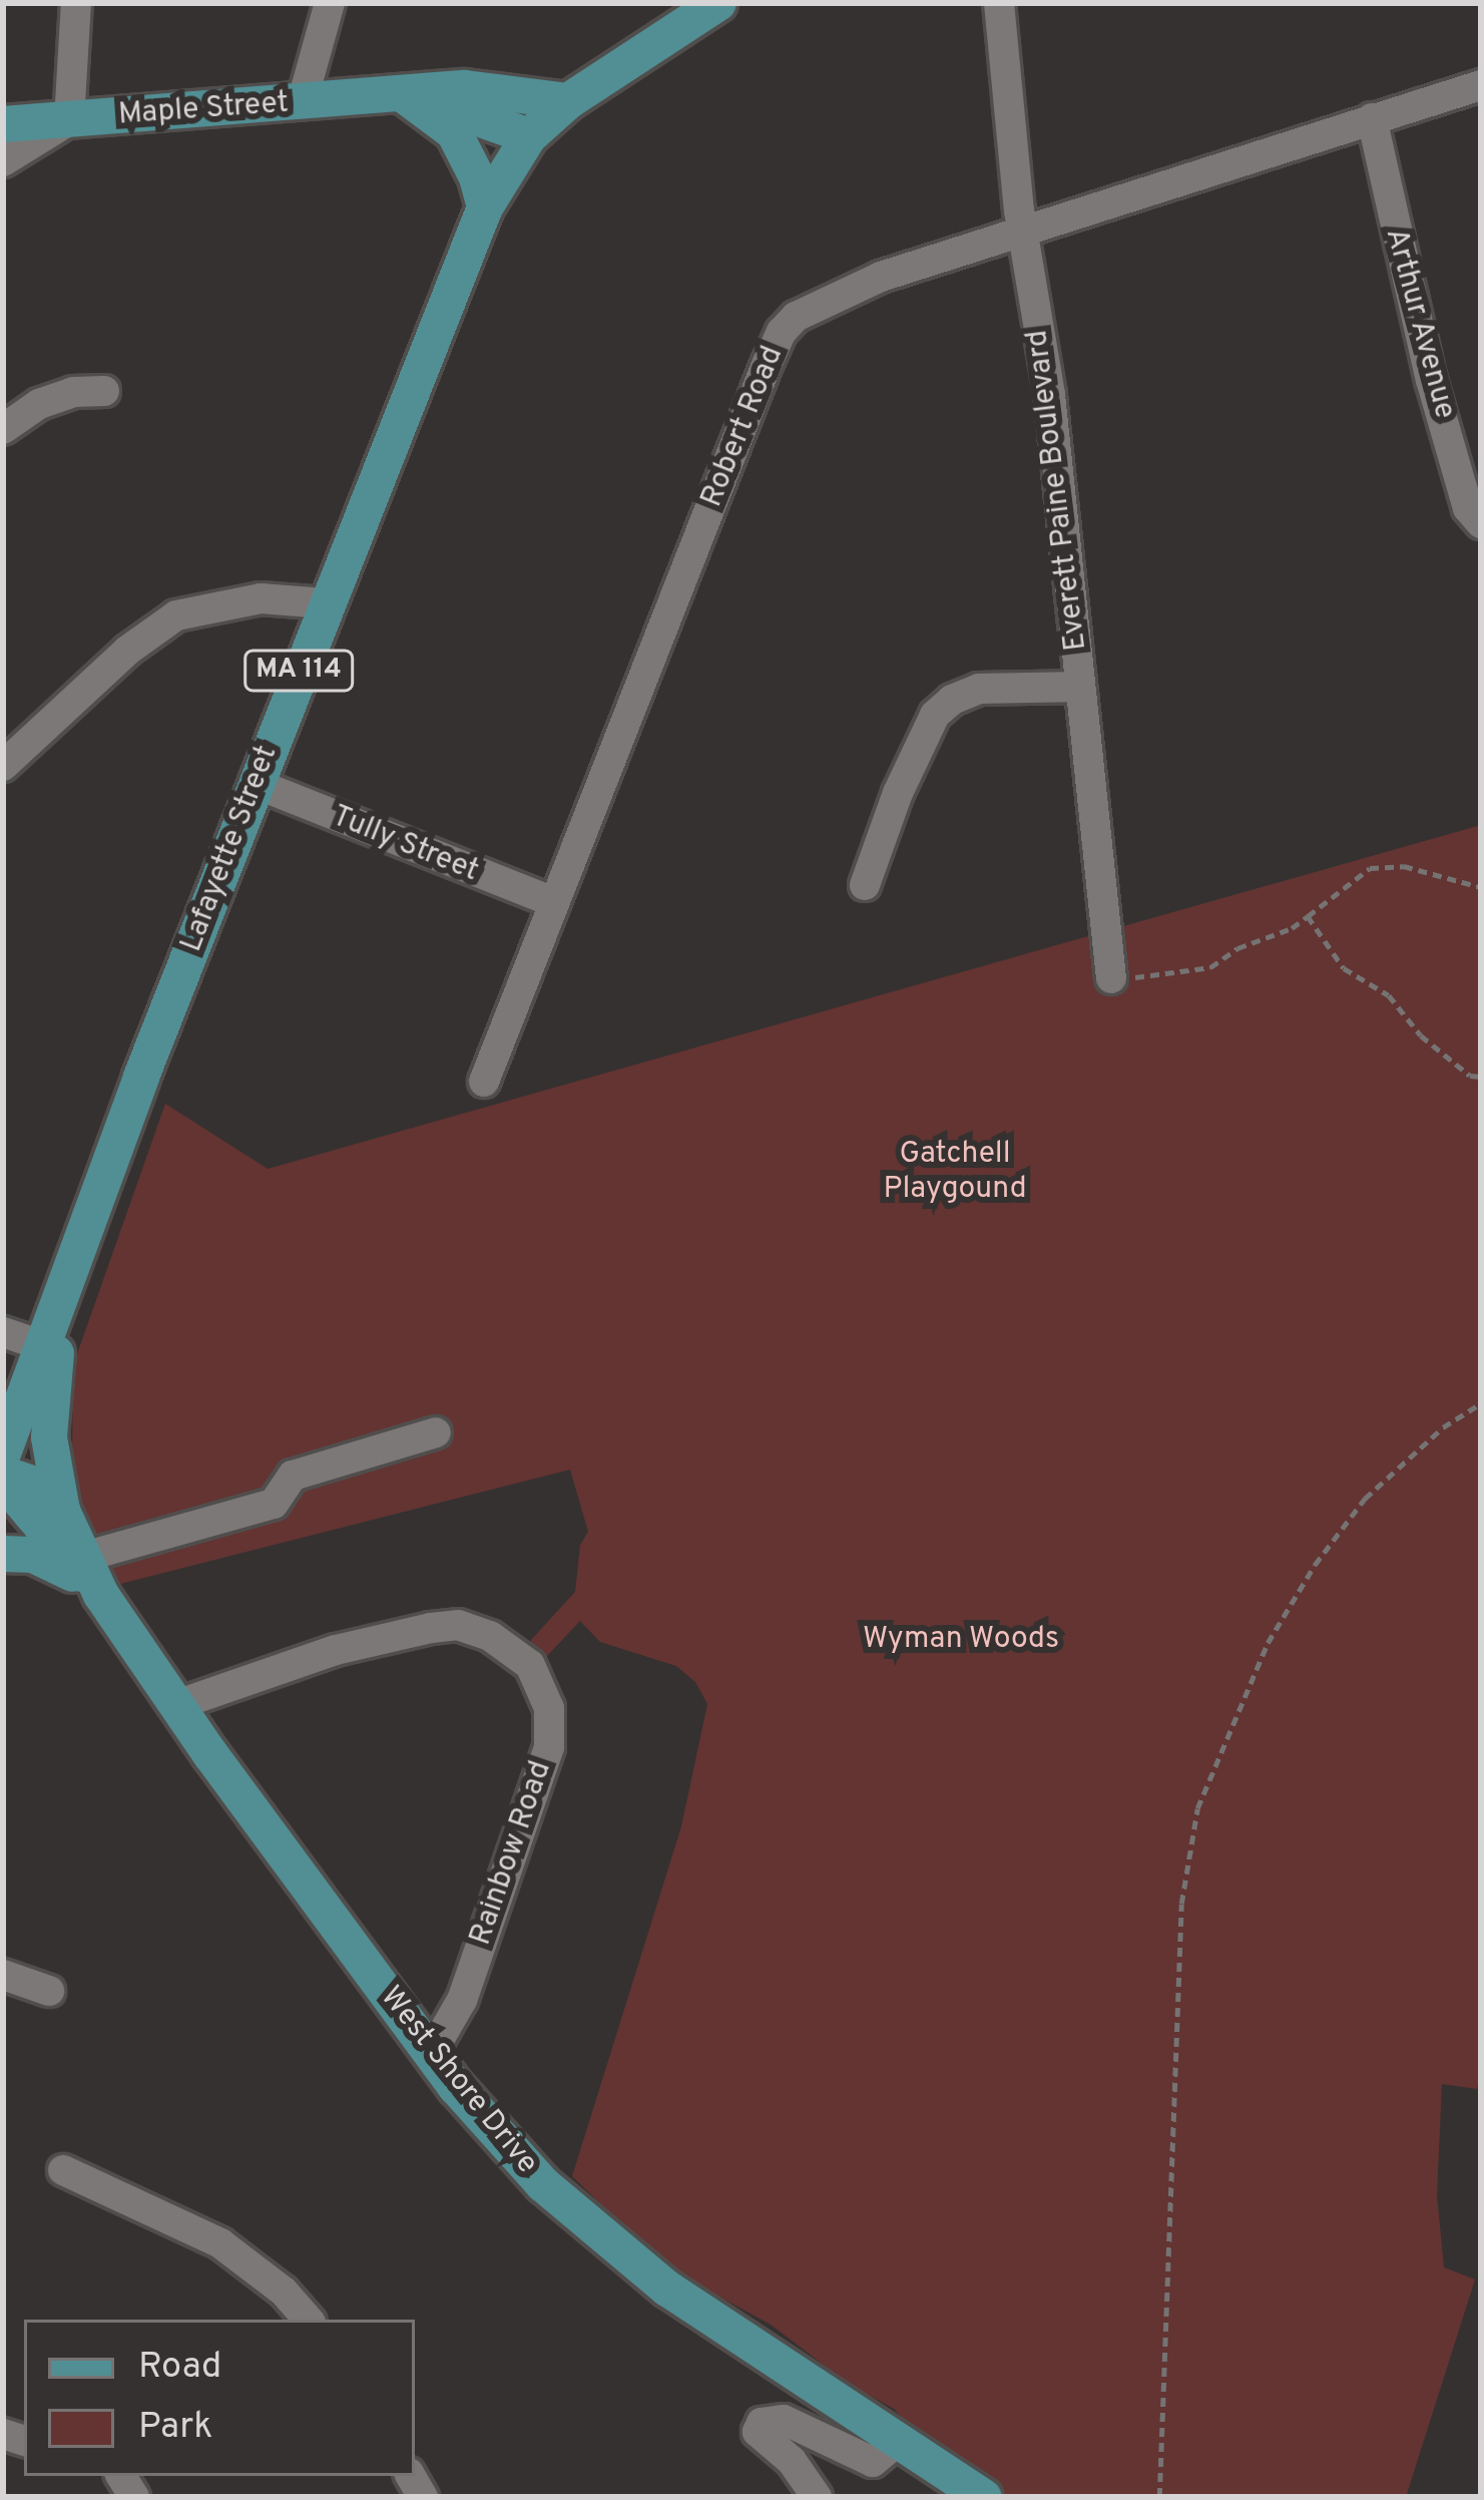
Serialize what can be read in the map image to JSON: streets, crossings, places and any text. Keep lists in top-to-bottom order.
{
  "streets": {
    "main road": [
      "Maple Street",
      "MA 114",
      "Lafayette Street",
      "West Shore Drive"
    ],
    "street": [
      "Arthur Avenue",
      "Robert Road",
      "Everett Paine Boulevard",
      "Tully Street",
      "Rainbow Road"
    ]
  },
  "crossings": [
    ["Maple Street", "Lafayette Street"],
    ["Arthur Avenue", "Robert Road"],
    ["Robert Road", "Everett Paine Boulevard"],
    ["Robert Road", "Tully Street"],
    ["Tully Street", "Lafayette Street"],
    ["Rainbow Road", "West Shore Drive"]
  ],
  "parks": ["Gatchell Playgound", "Wyman Woods"],
  "legend": ["Road", "Park"]
}
